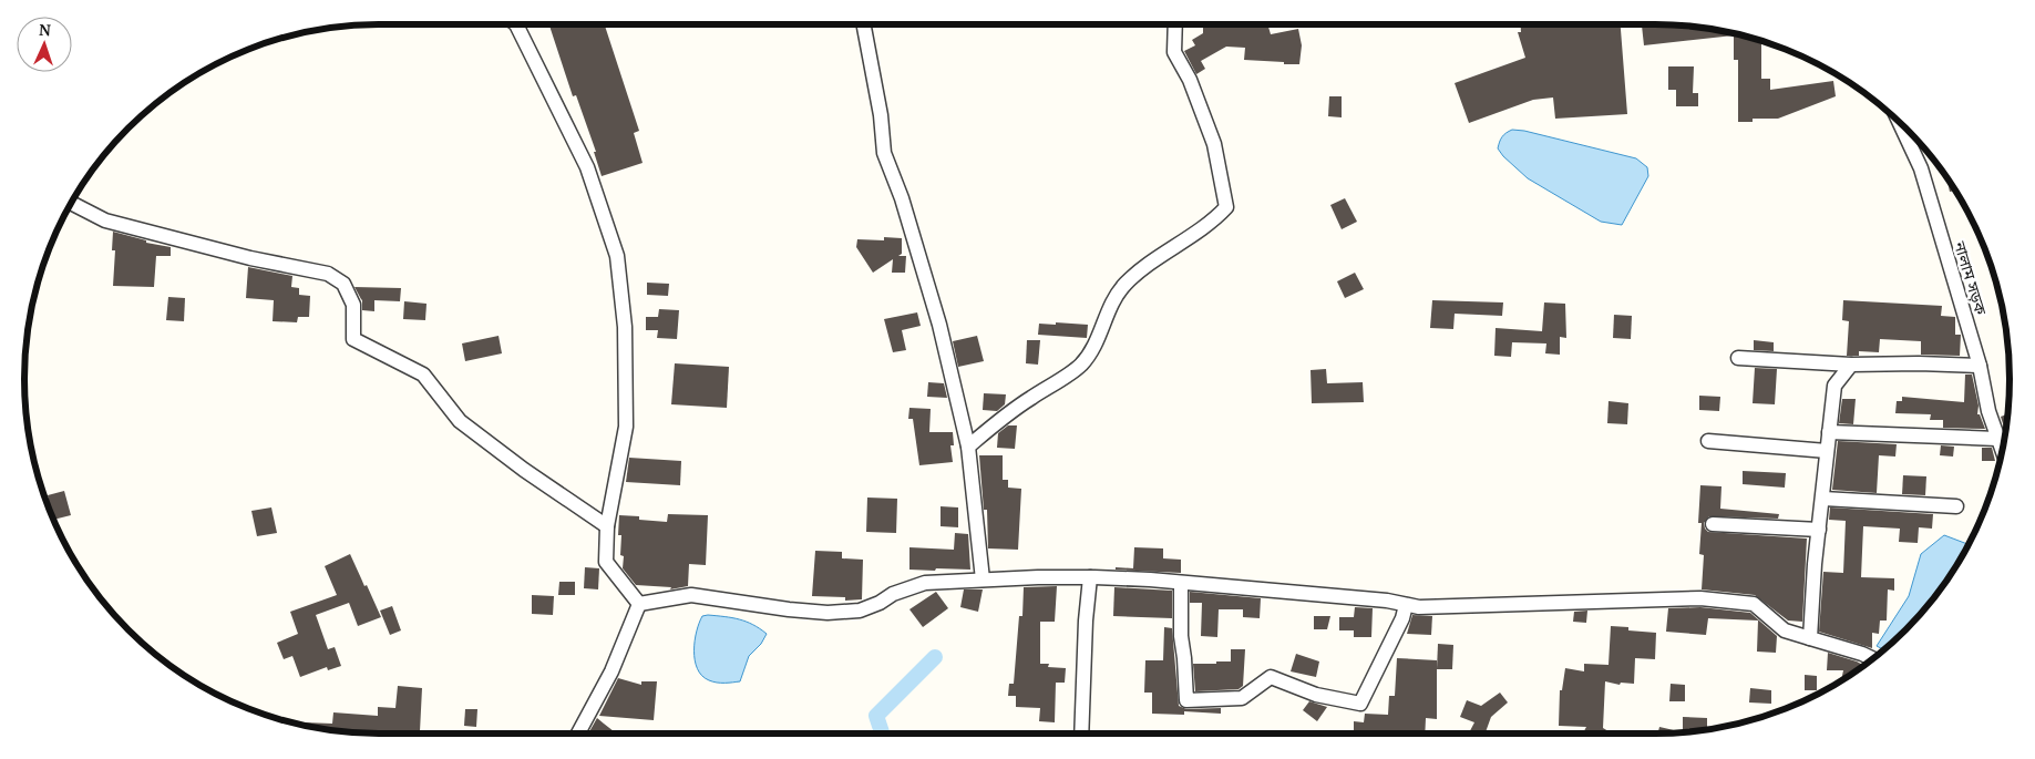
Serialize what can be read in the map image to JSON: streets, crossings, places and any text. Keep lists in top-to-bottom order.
{
  "streets": {
    "street": ["নালাম সড়ক"]
  },
  "north": "top"
}
